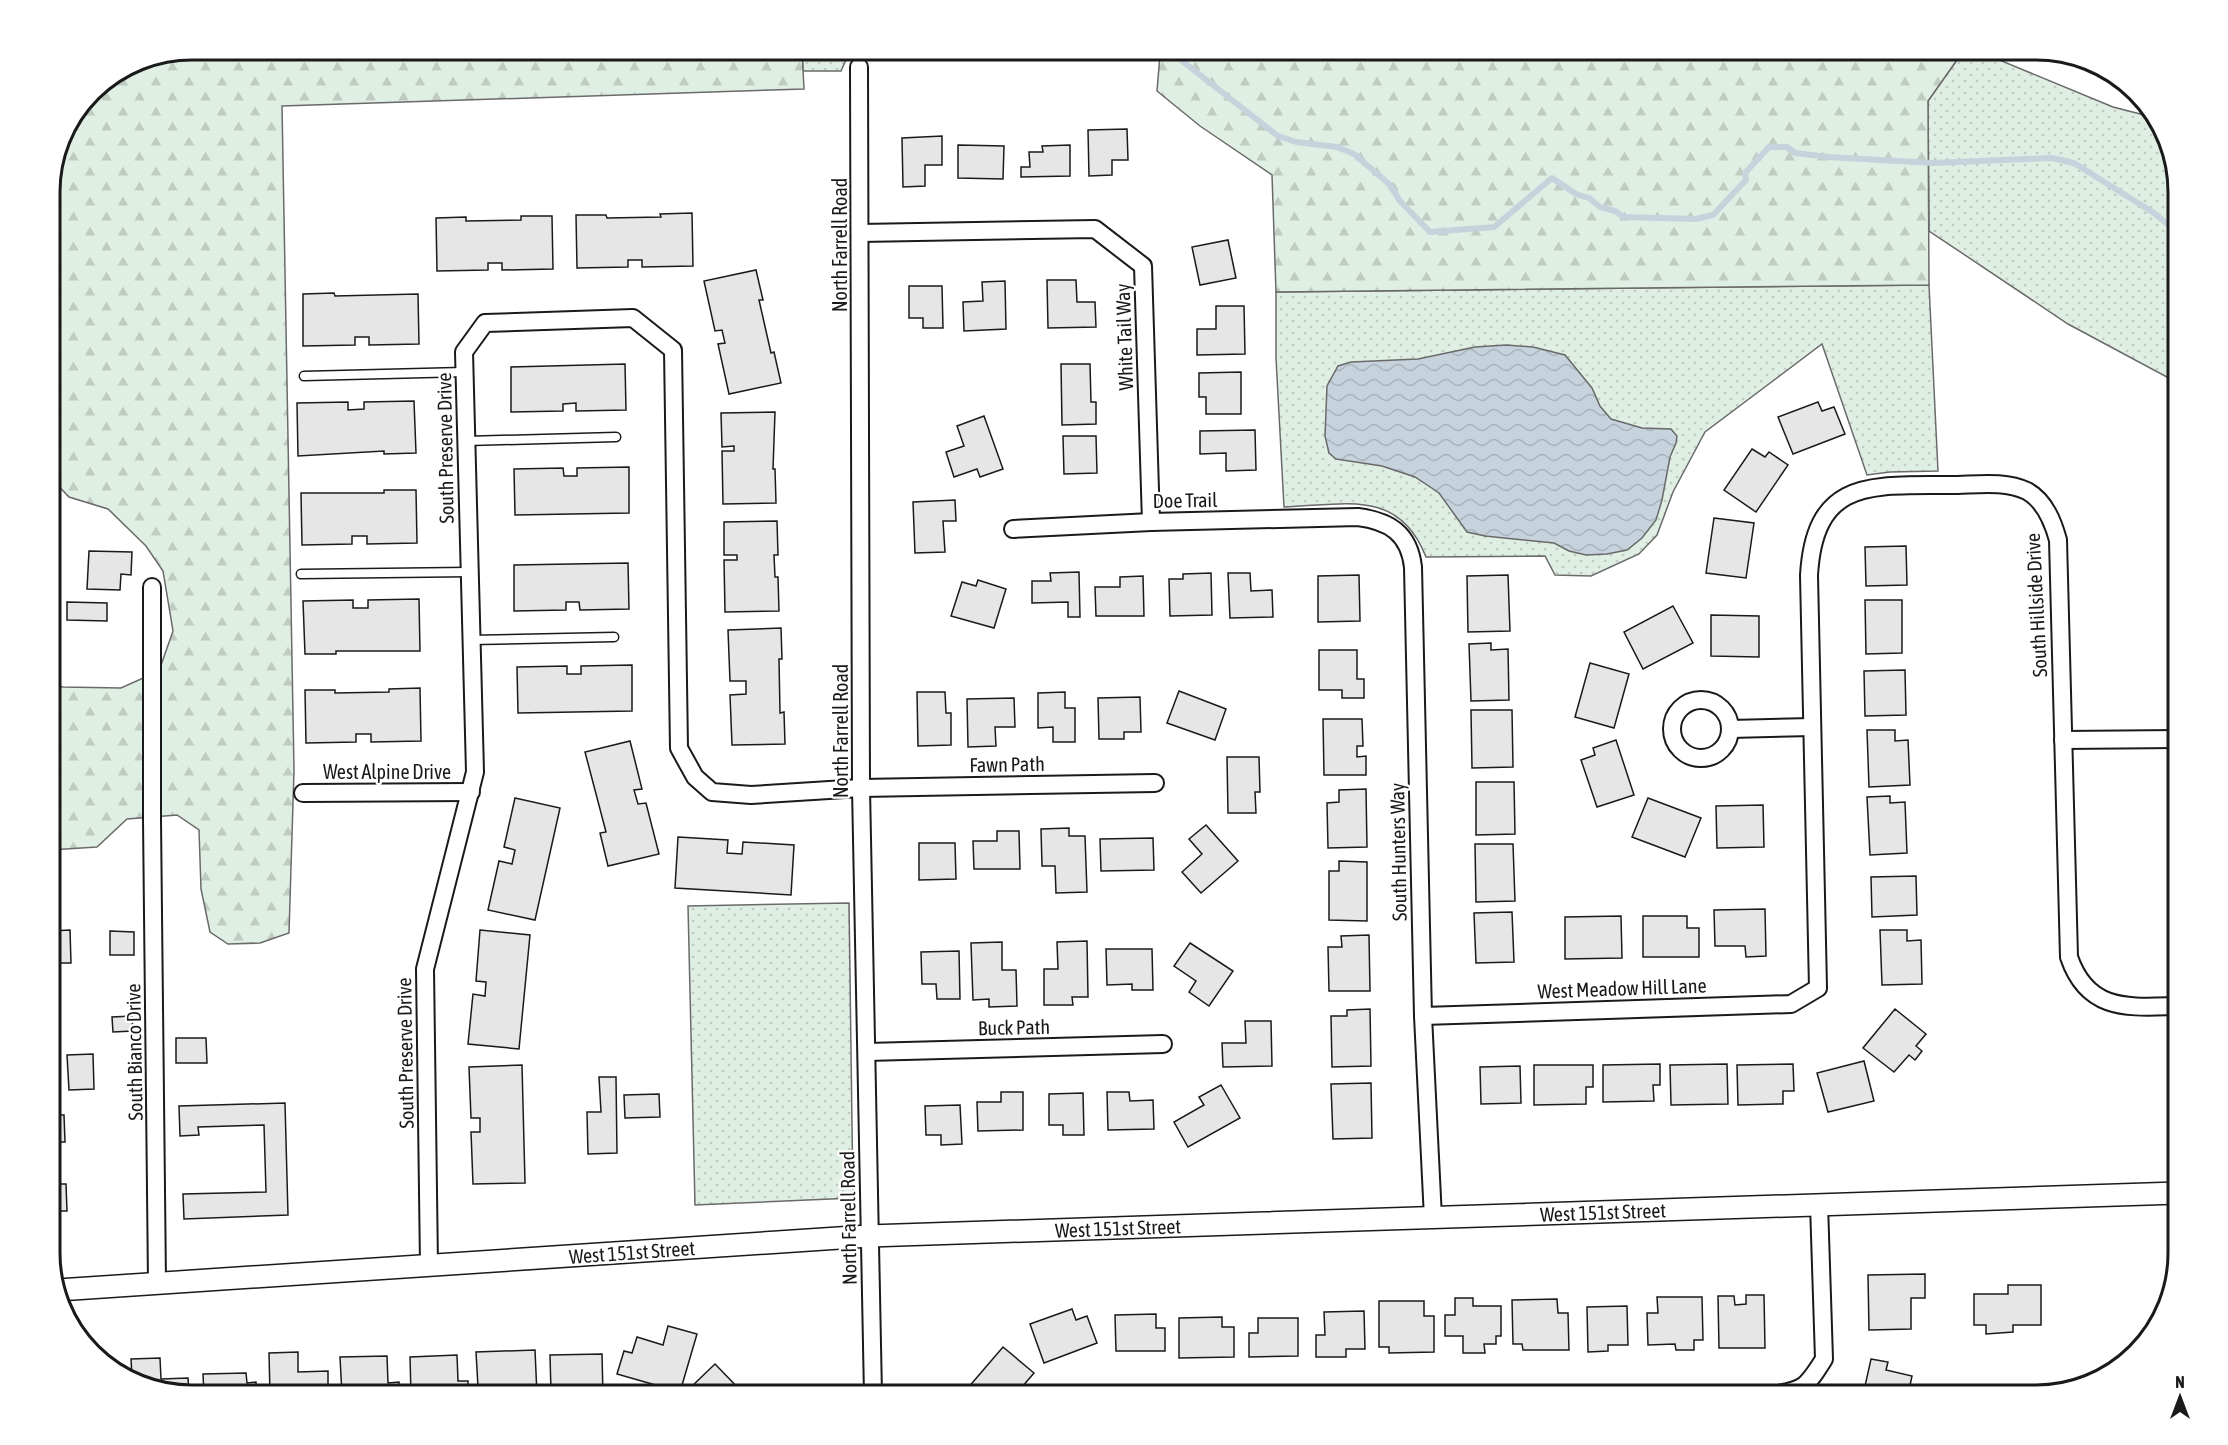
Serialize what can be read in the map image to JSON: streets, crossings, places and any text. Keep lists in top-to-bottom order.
{
  "streets": {
    "street": [
      "North Farrell Road",
      "White Tail Way",
      "South Preserve Drive",
      "Doe Trail",
      "South Hillside Drive",
      "Fawn Path",
      "West Alpine Drive",
      "South Hunters Way",
      "West Meadow Hill Lane",
      "Buck Path",
      "South Bianco Drive",
      "West 151st Street"
    ]
  },
  "crossings": [
    ["North Farrell Road", "White Tail Way"],
    ["North Farrell Road", "South Preserve Drive"],
    ["North Farrell Road", "Fawn Path"],
    ["North Farrell Road", "Buck Path"],
    ["North Farrell Road", "West 151st Street"],
    ["White Tail Way", "Doe Trail"],
    ["South Preserve Drive", "Fawn Path"],
    ["South Preserve Drive", "West Alpine Drive"],
    ["South Preserve Drive", "West 151st Street"],
    ["Doe Trail", "South Hunters Way"],
    ["South Hillside Drive", "West Meadow Hill Lane"],
    ["South Hunters Way", "West Meadow Hill Lane"],
    ["South Hunters Way", "West 151st Street"],
    ["South Bianco Drive", "West 151st Street"]
  ],
  "north": "top"
}
